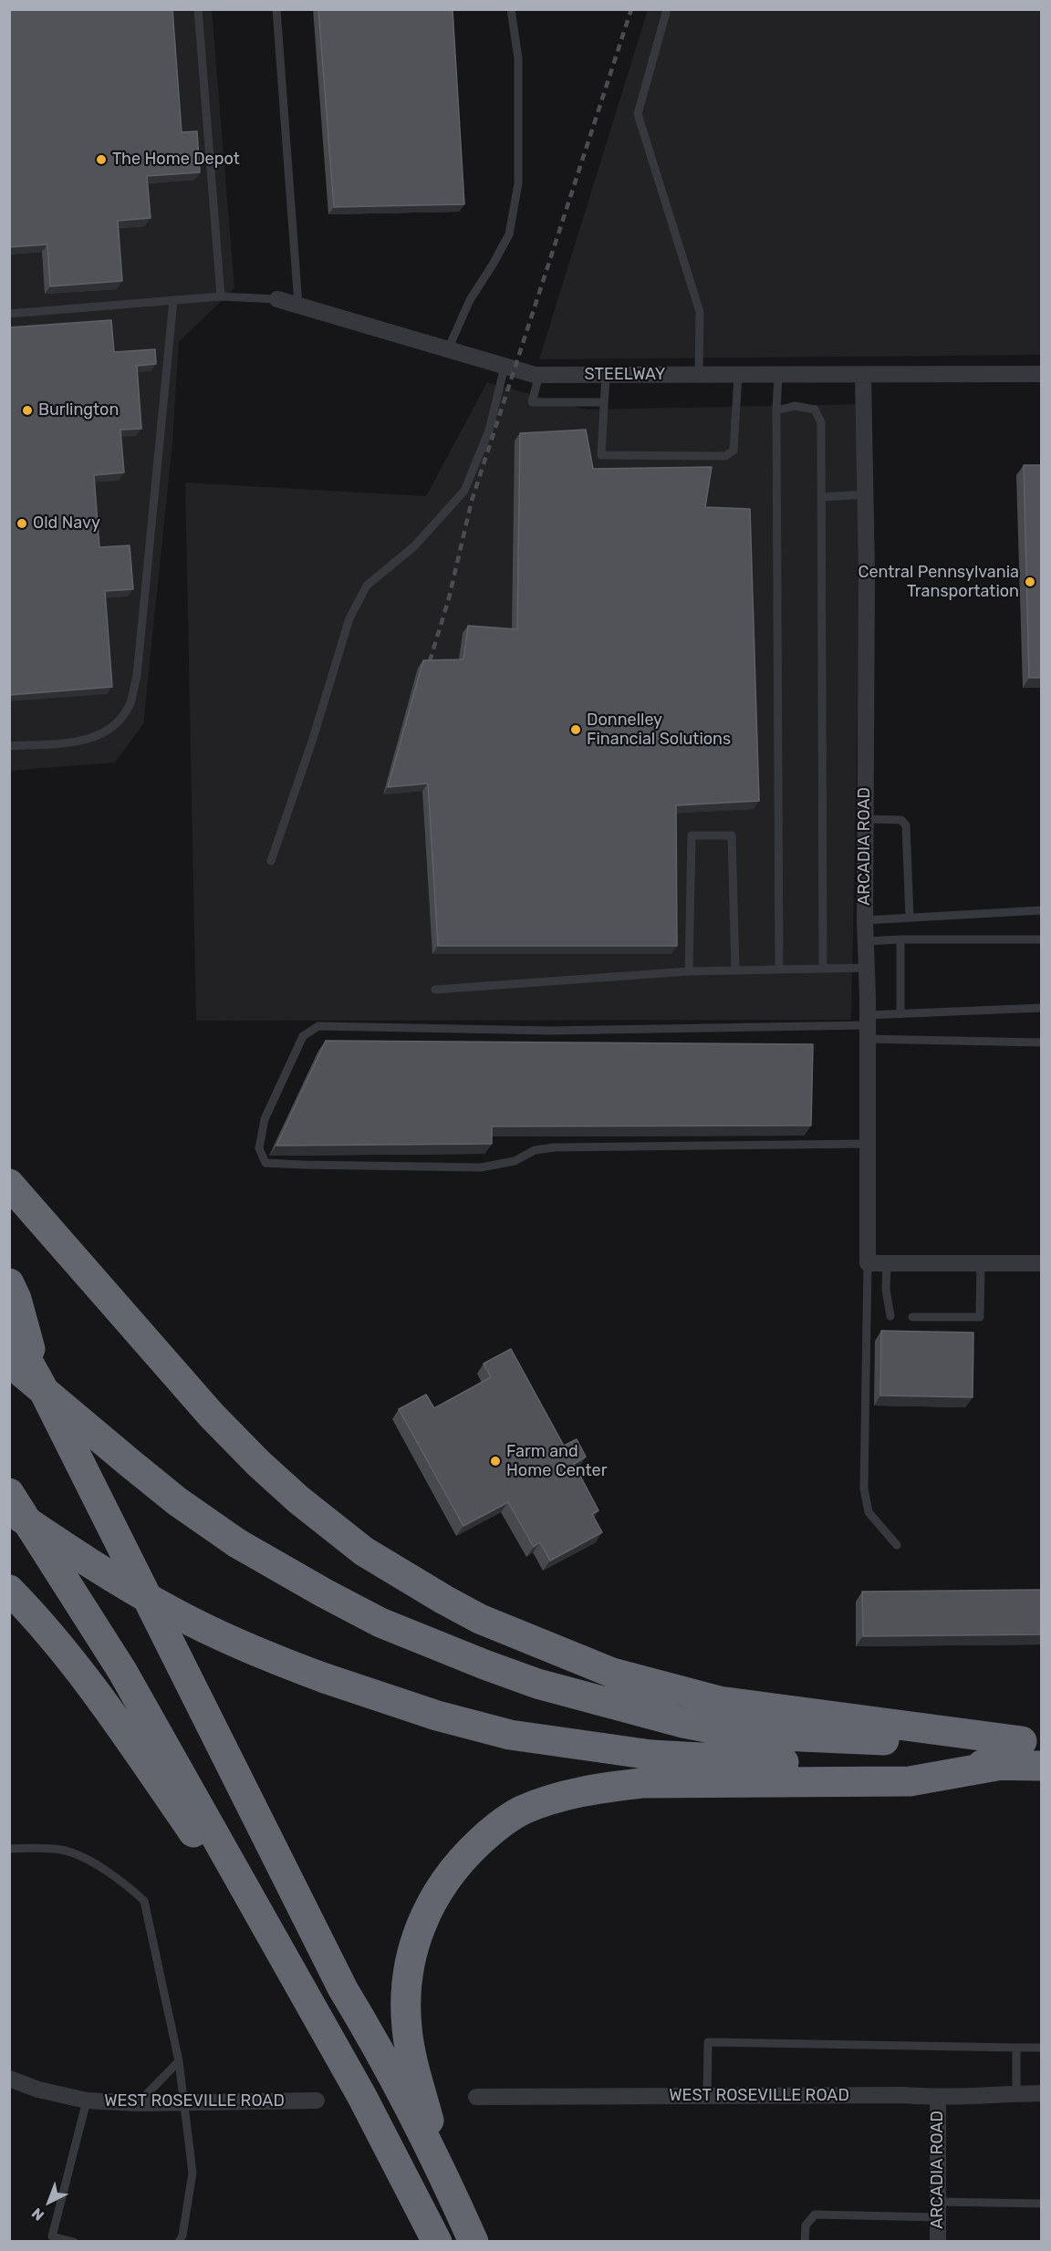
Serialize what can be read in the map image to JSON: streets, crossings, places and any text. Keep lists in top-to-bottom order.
{
  "streets": {
    "street": ["STEELWAY", "ARCADIA ROAD", "WEST ROSEVILLE ROAD"]
  },
  "crossings": [
    ["STEELWAY", "ARCADIA ROAD"],
    ["ARCADIA ROAD", "WEST ROSEVILLE ROAD"]
  ],
  "places": [
    "The Home Depot",
    "Burlington",
    "Old Navy",
    "Central Pennsylvania Transportation",
    "Donnelley Financial Solutions",
    "Farm and Home Center"
  ],
  "north": "bottom left"
}
